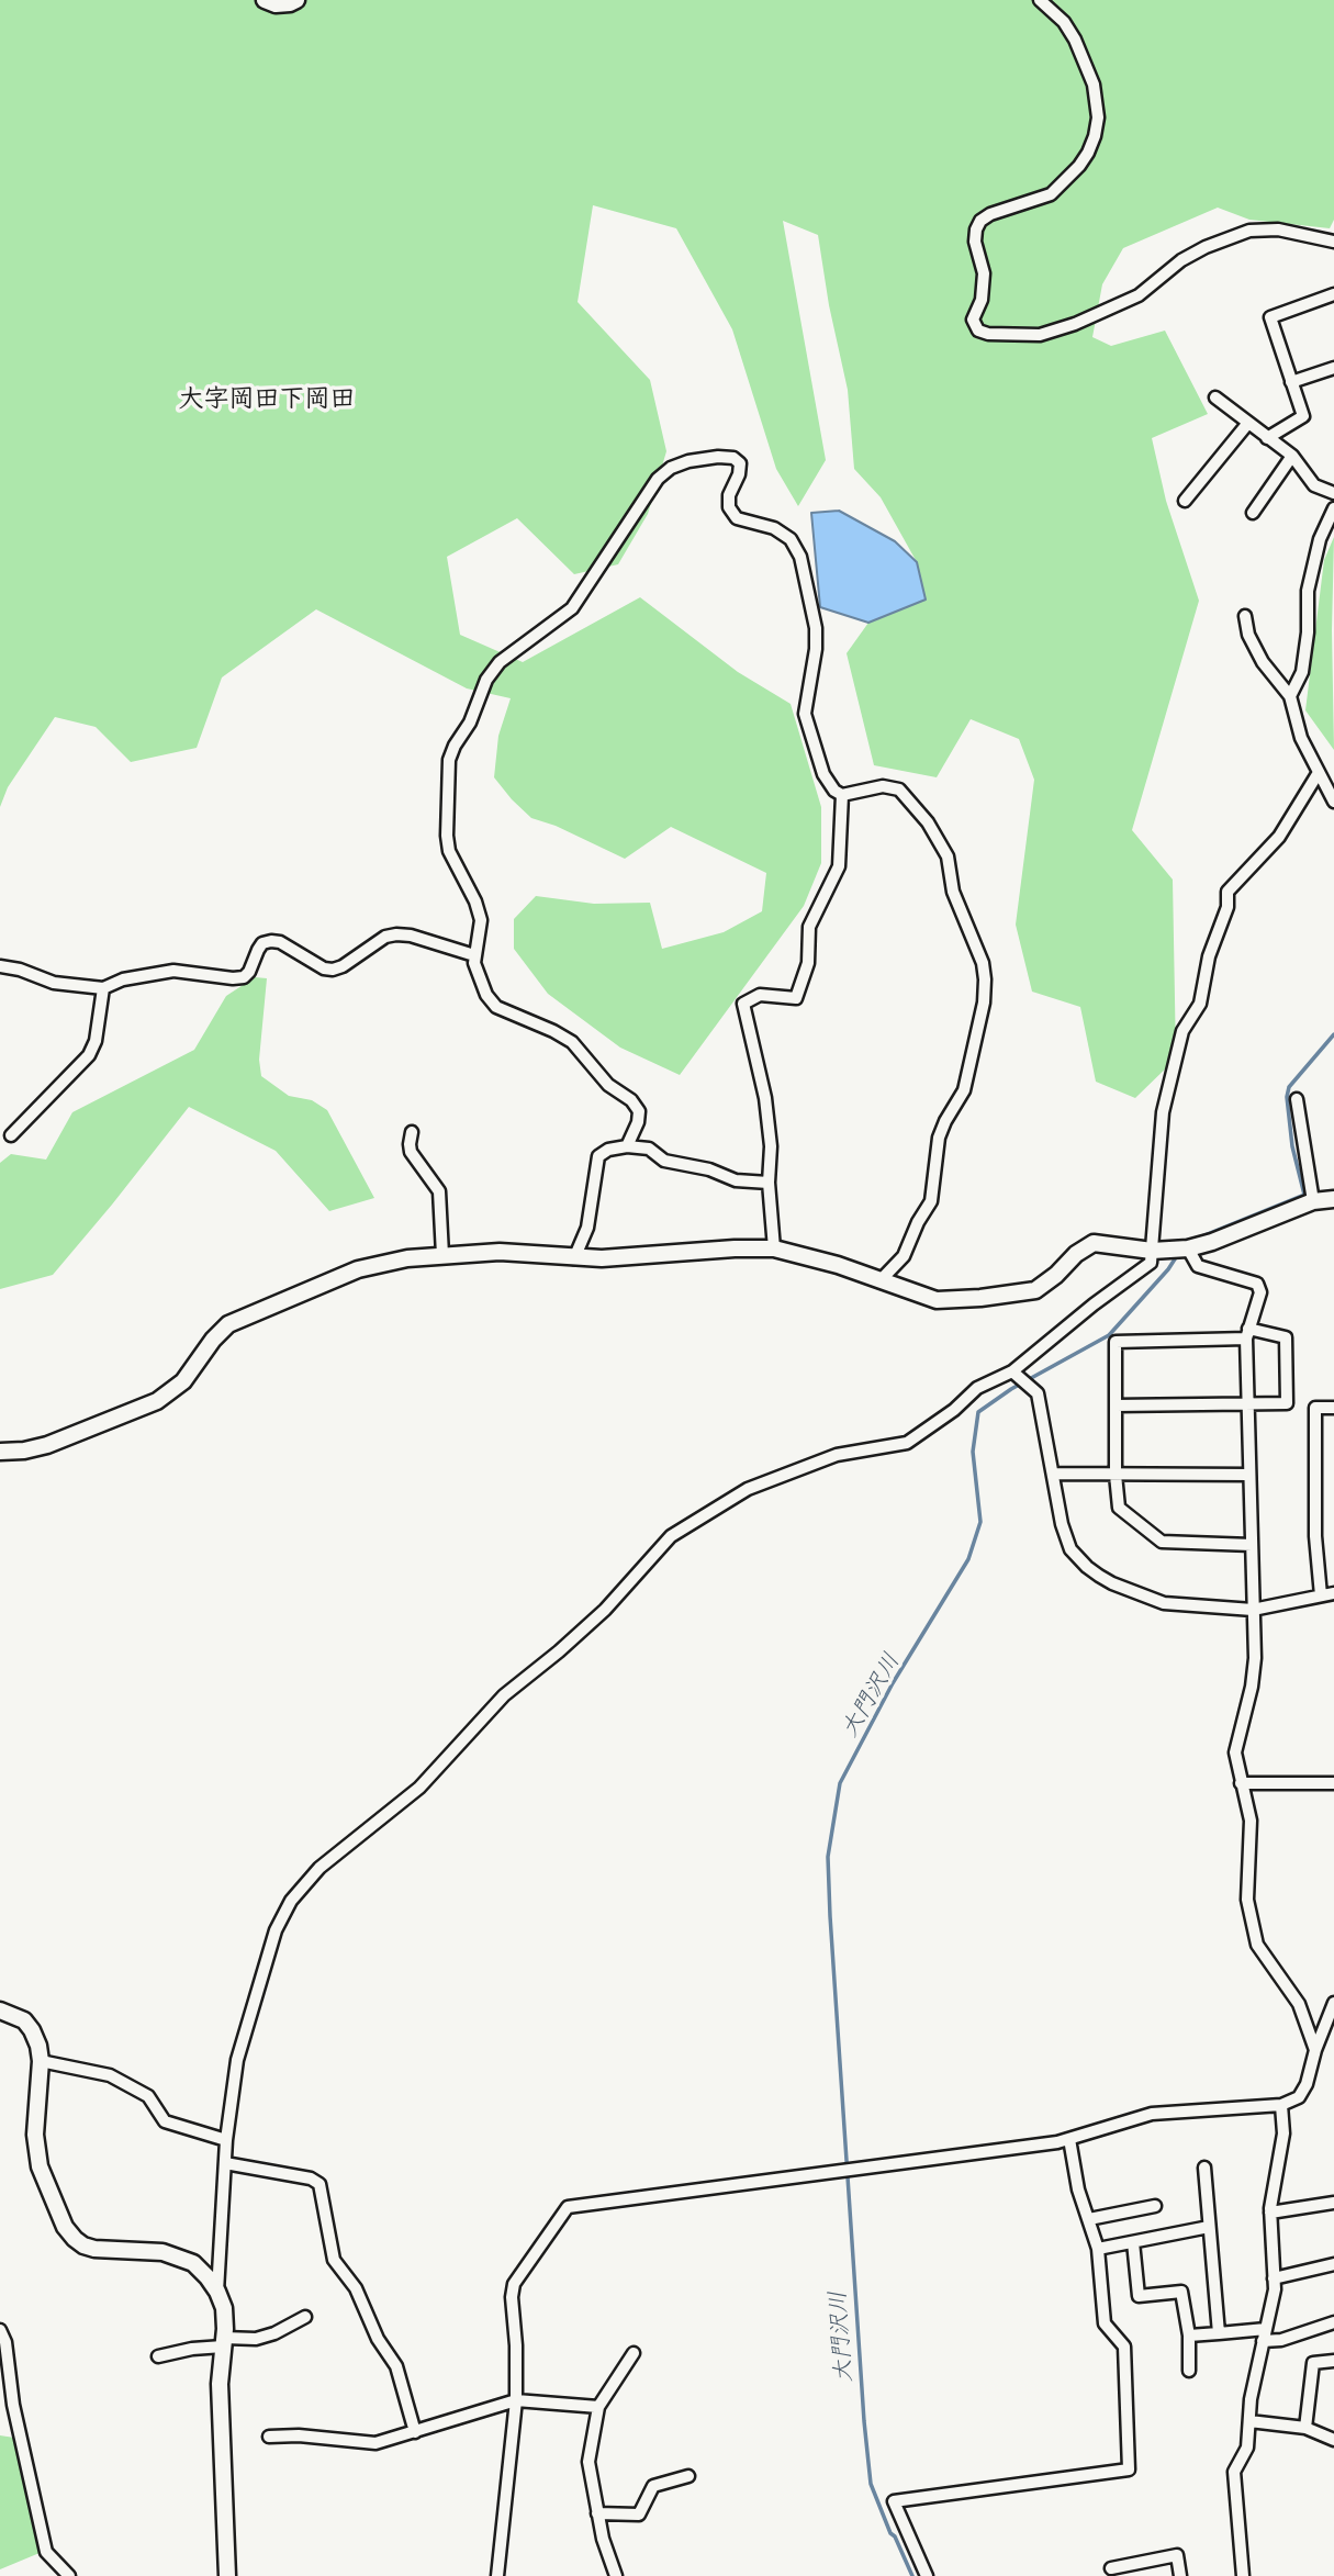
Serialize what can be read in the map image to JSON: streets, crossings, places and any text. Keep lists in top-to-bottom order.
{
  "districts": ["大字岡田下岡田"],
  "water": ["大門沢川"]
}
